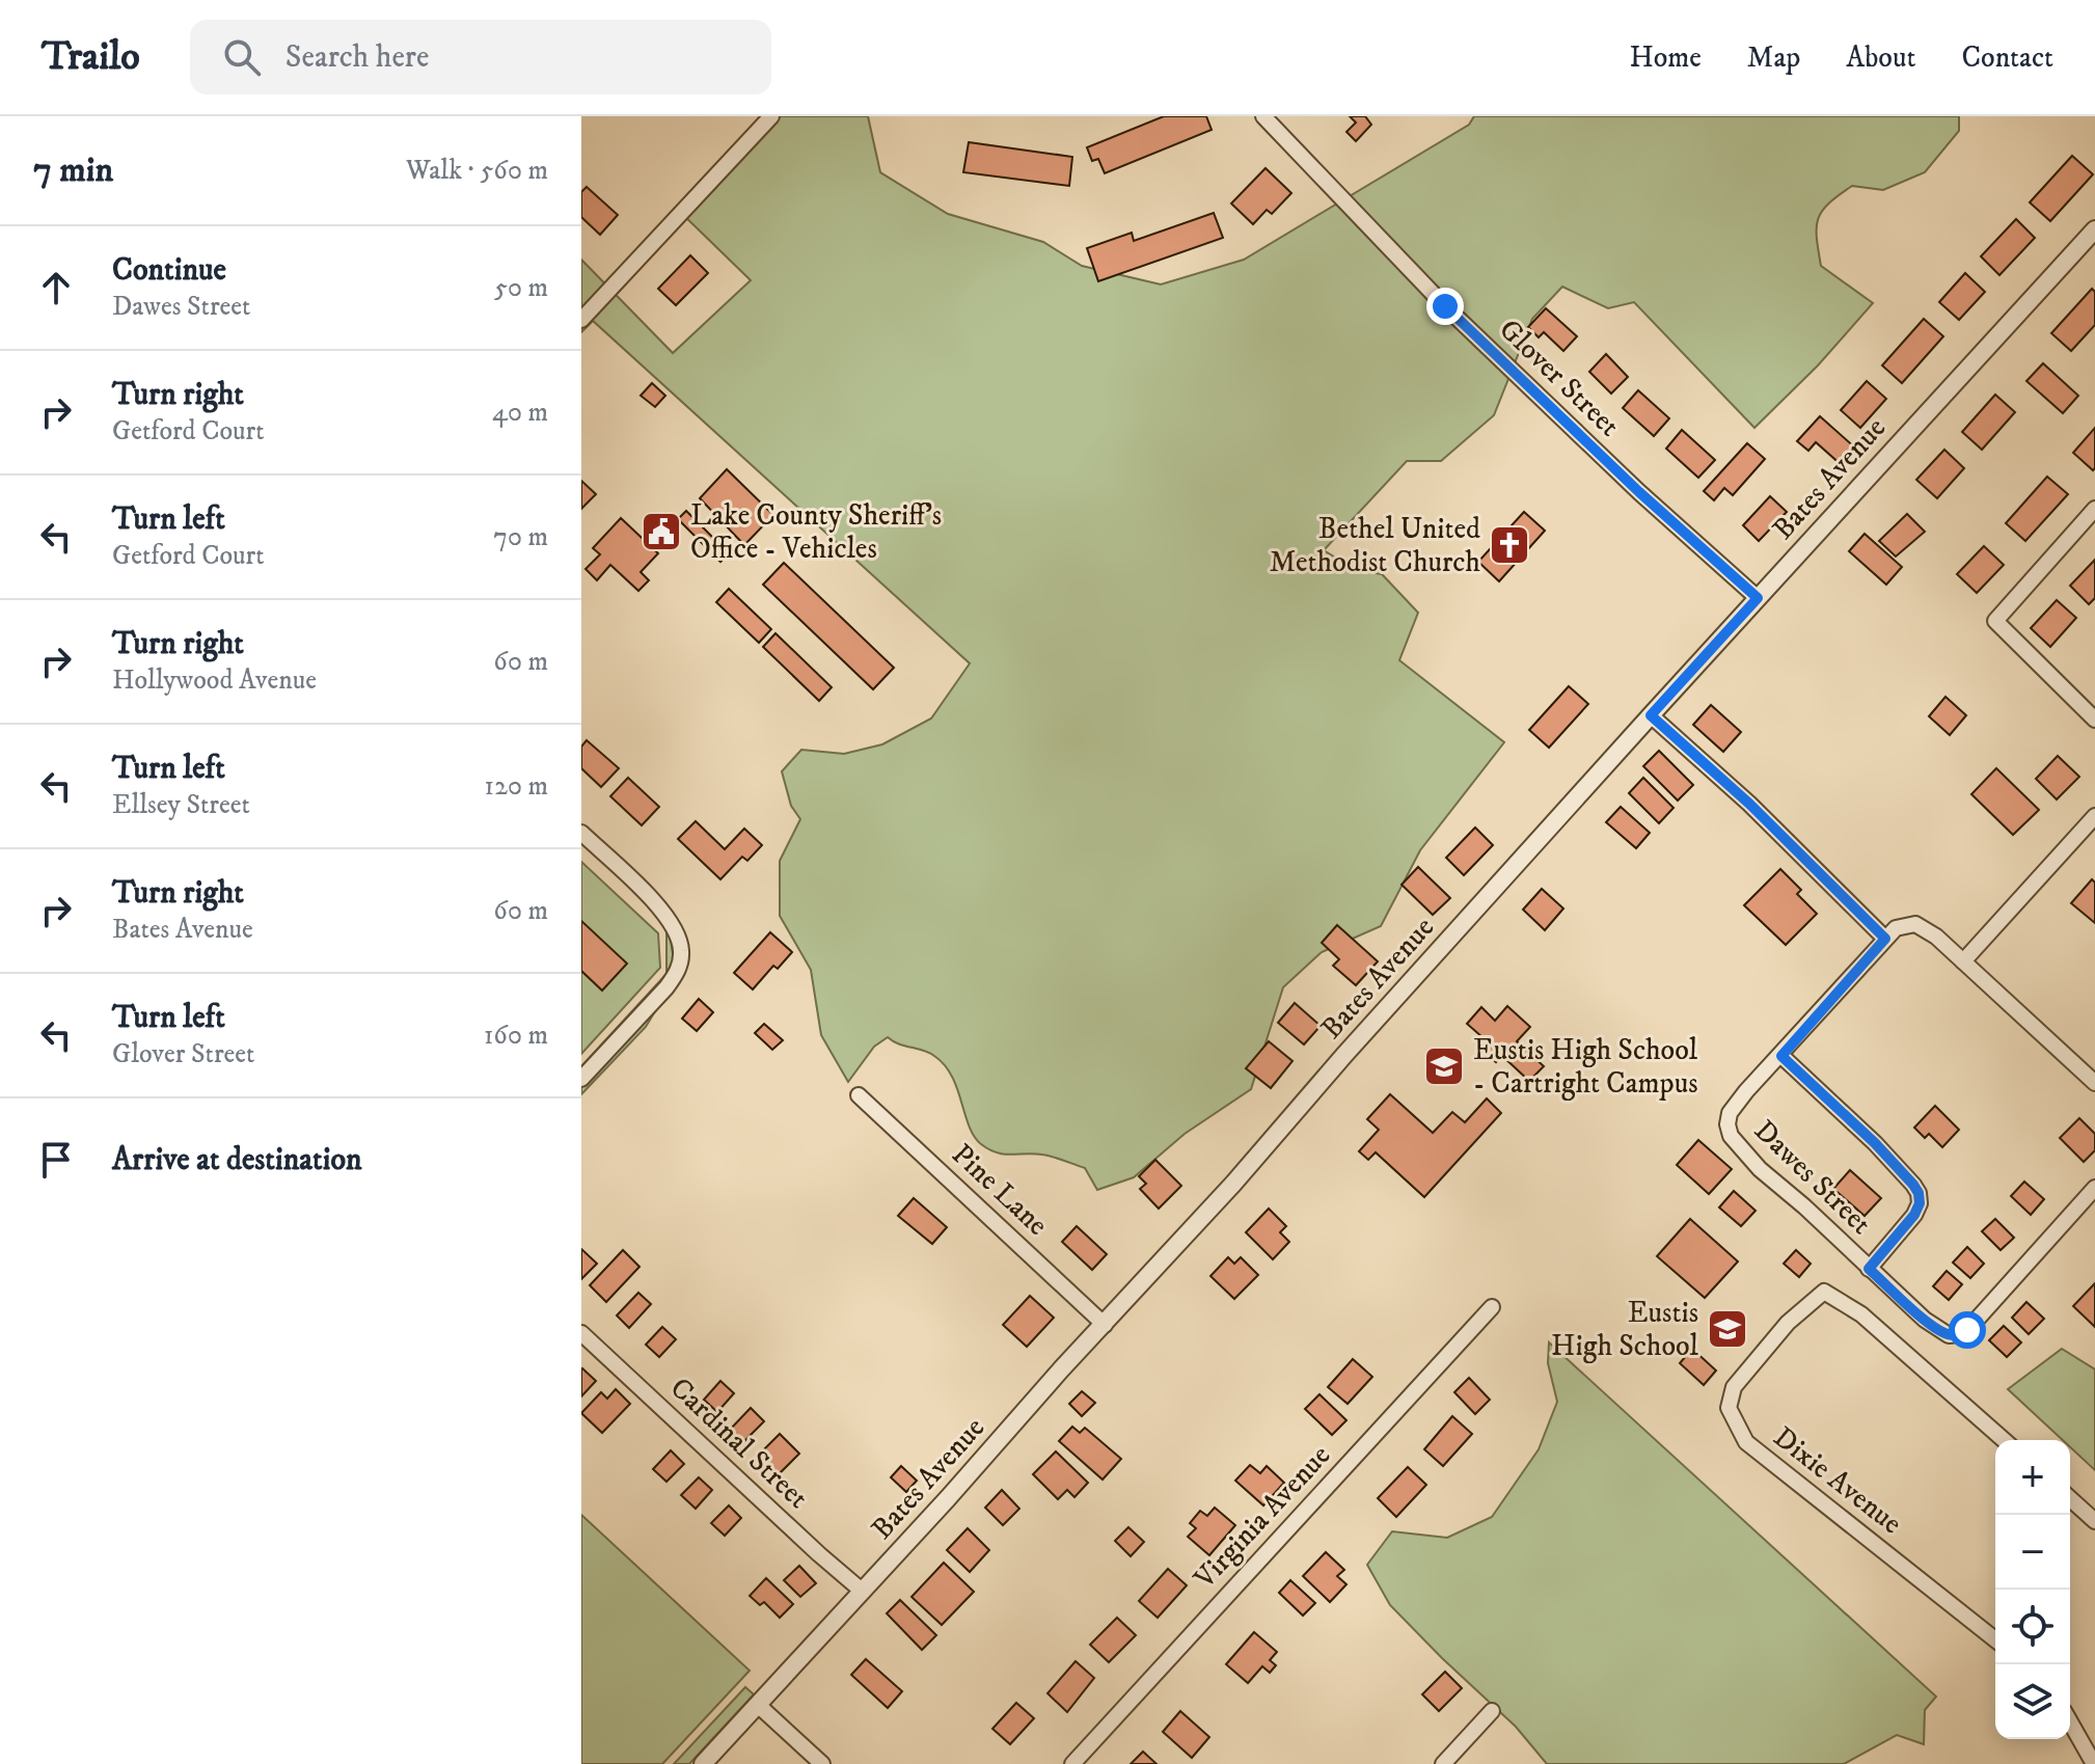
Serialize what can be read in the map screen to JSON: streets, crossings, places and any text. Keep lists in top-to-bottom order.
{
  "streets": {
    "street": [
      "Glover Street",
      "Bates Avenue",
      "Dawes Street",
      "Pine Lane",
      "Cardinal Street",
      "Dixie Avenue",
      "Virginia Avenue"
    ]
  },
  "crossings": [
    ["Glover Street", "Bates Avenue"],
    ["Bates Avenue", "Pine Lane"],
    ["Bates Avenue", "Cardinal Street"]
  ],
  "places": {
    "public building": ["Lake County Sheriff's Office - Vehicles"],
    "church": ["Bethel United Methodist Church"],
    "school or university": ["Eustis High School - Cartright Campus", "Eustis High School"]
  },
  "page": {
    "header": "Trailo",
    "search": "Search here",
    "nav": [
      "Home",
      "Map",
      "About",
      "Contact"
    ],
    "heading": ["7 min", "Walk · 560 m"],
    "list": [
      ["Continue", "Dawes Street", "50 m"],
      ["Turn right", "Getford Court", "40 m"],
      ["Turn left", "Getford Court", "70 m"],
      ["Turn right", "Hollywood Avenue", "60 m"],
      ["Turn left", "Ellsey Street", "120 m"],
      ["Turn right", "Bates Avenue", "60 m"],
      ["Turn left", "Glover Street", "160 m"],
      "Arrive at destination"
    ],
    "map_buttons": ["+", "−"]
  }
}
